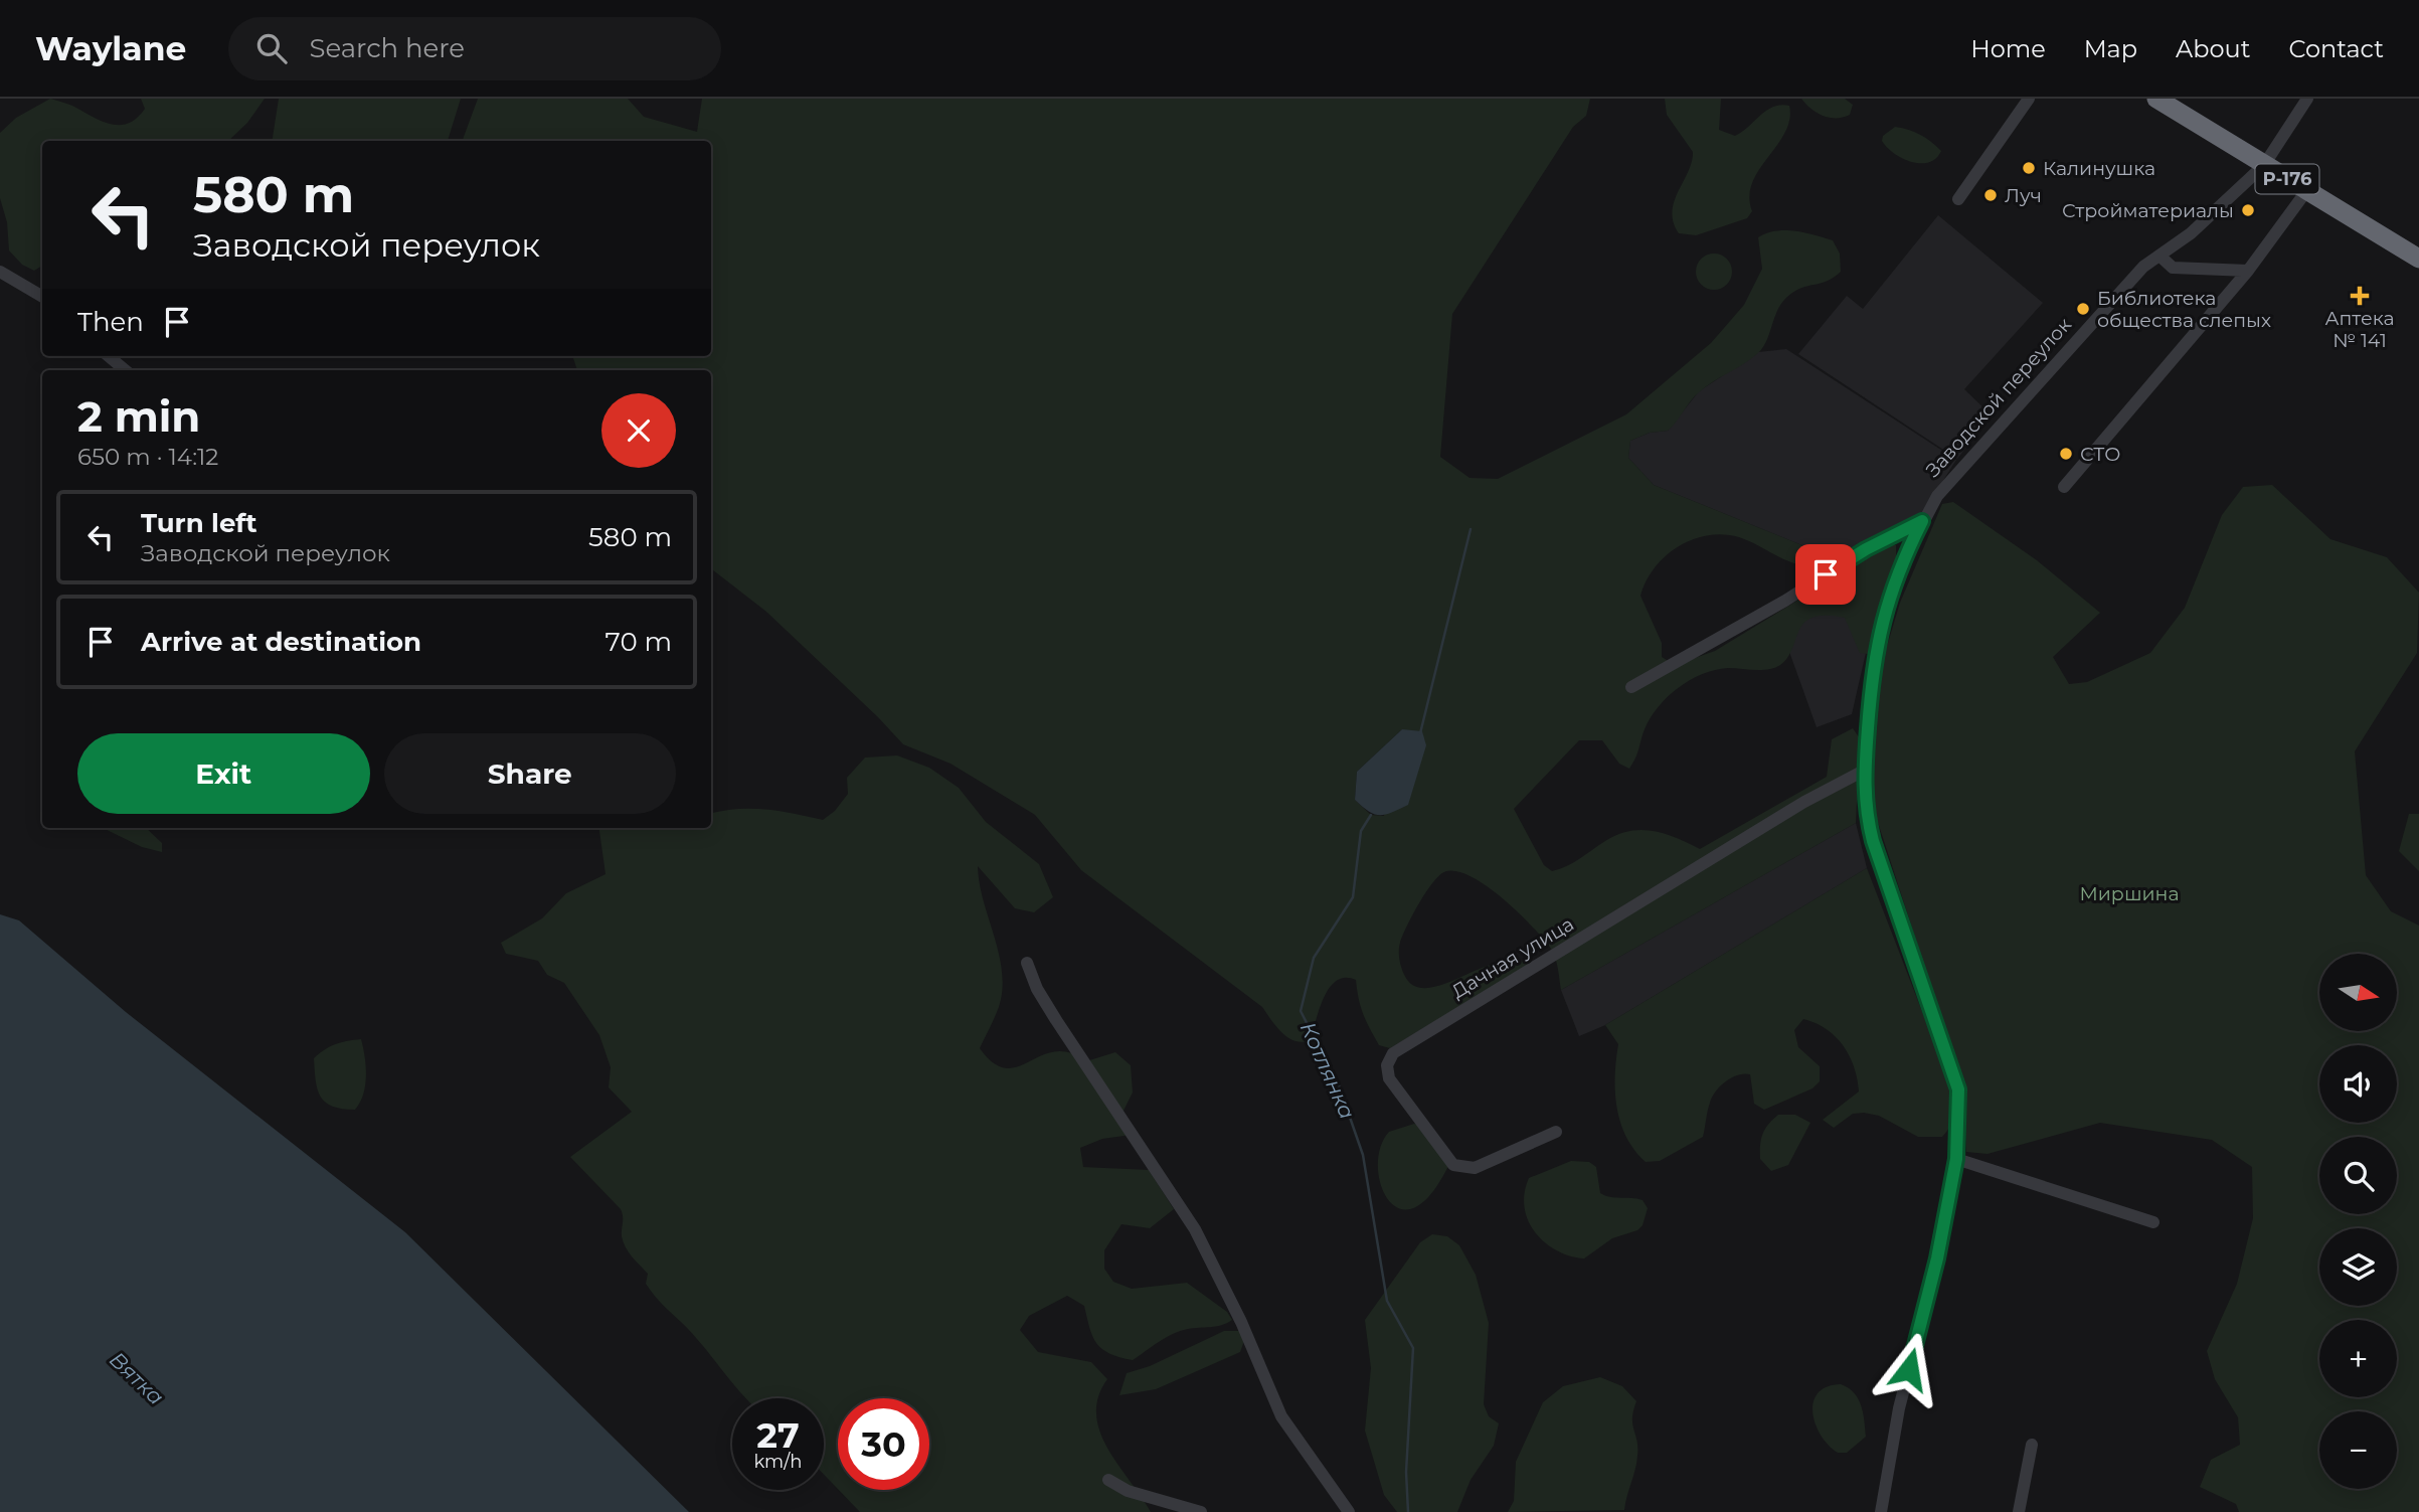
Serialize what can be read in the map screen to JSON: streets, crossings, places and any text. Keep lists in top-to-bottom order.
{
  "streets": {
    "highway": ["Р-176"],
    "street": ["Заводской переулок", "Дачная улица"]
  },
  "crossings": [
    ["Р-176", "Заводской переулок"],
    ["Заводской переулок", "Дачная улица"]
  ],
  "water": ["Котлянка", "Вятка"],
  "parks": ["Миршина"],
  "places": {
    "other": [
      "Калинушка",
      "Луч",
      "Стройматериалы",
      "Библиотека общества слепых",
      "СТО"
    ],
    "health": ["Аптека № 141"]
  },
  "north": "right",
  "page": {
    "header": "Waylane",
    "search": "Search here",
    "nav": [
      "Home",
      "Map",
      "About",
      "Contact"
    ],
    "turn": ["580 m", "Заводской переулок"],
    "then": "Then",
    "heading": ["2 min", "650 m · 14:12"],
    "list": [
      {
        "name": "Turn left",
        "note": "Заводской переулок",
        "value": "580 m"
      },
      {
        "name": "Arrive at destination",
        "value": "70 m"
      }
    ],
    "buttons": ["Exit", "Share"],
    "map_buttons": ["+", "−"],
    "speed": "27 km/h",
    "limit": "30"
  }
}
